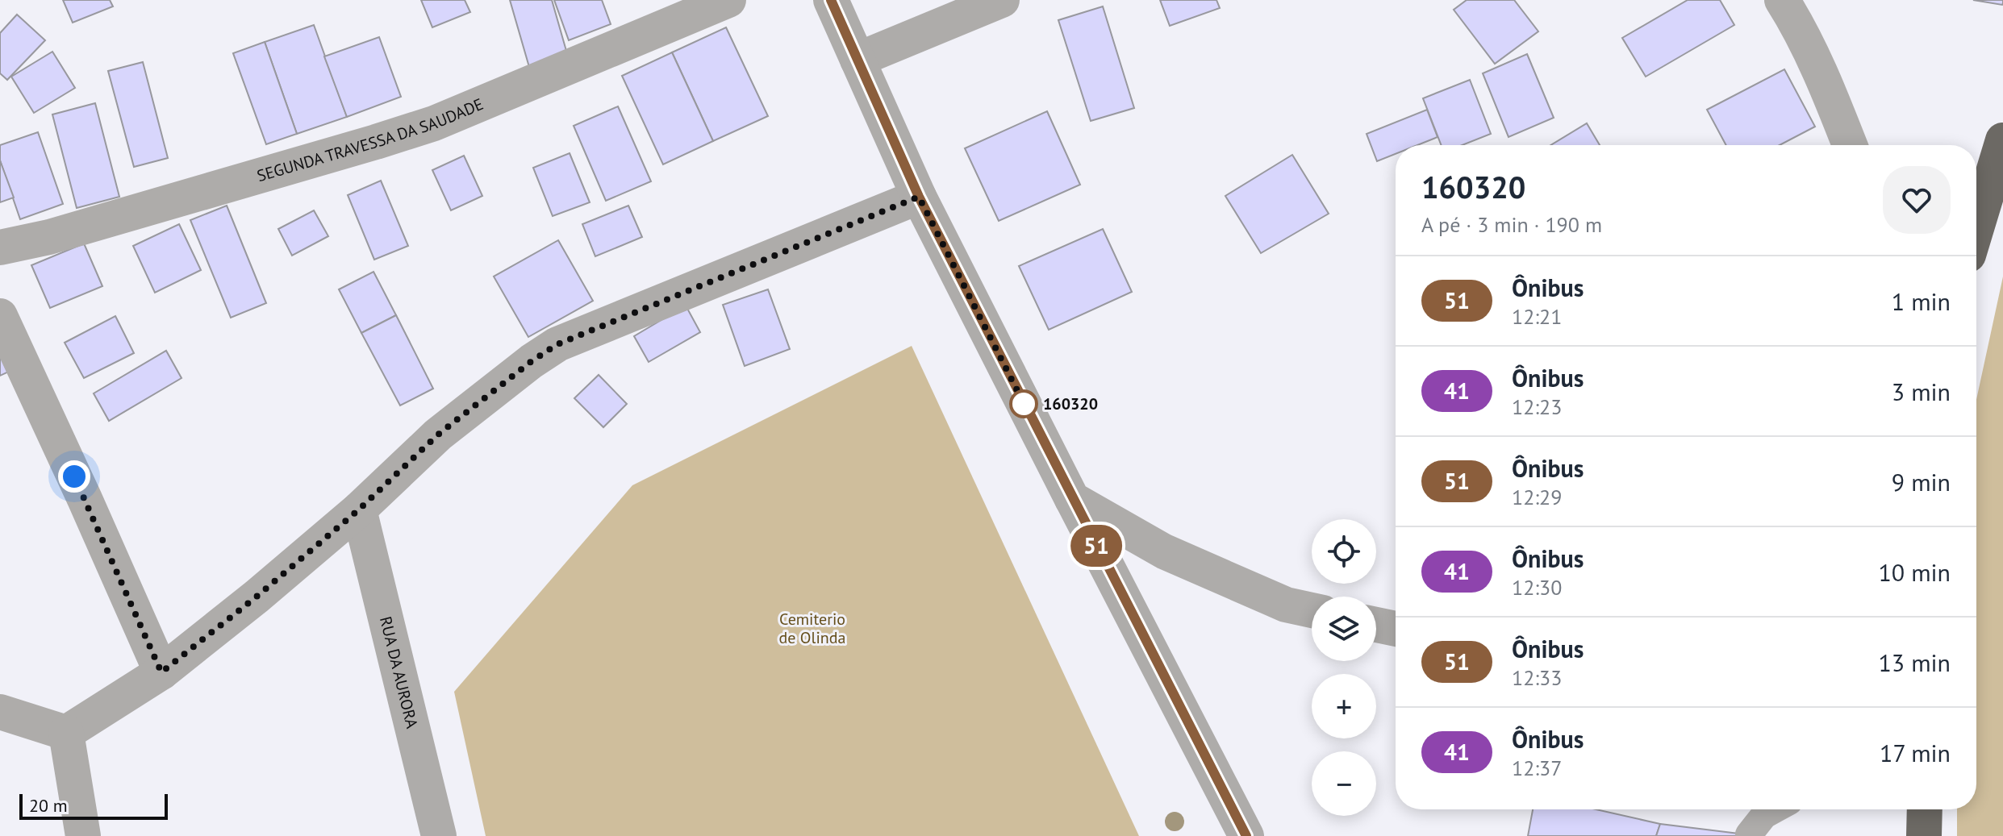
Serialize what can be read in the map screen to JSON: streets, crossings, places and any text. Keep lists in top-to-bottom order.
{
  "streets": {
    "street": ["SEGUNDA TRAVESSA DA SAUDADE", "RUA DA AURORA"]
  },
  "parks": ["Cemiterio de Olinda"],
  "places": ["160320"],
  "lines": ["bus line 51"],
  "scale_bar": "20 m",
  "page": {
    "on_map": "51",
    "heading": ["160320", "A pé · 3 min · 190 m"],
    "list": [
      {
        "mark": "51",
        "name": "Ônibus",
        "note": "12:21",
        "value": "1 min"
      },
      {
        "mark": "41",
        "name": "Ônibus",
        "note": "12:23",
        "value": "3 min"
      },
      {
        "mark": "51",
        "name": "Ônibus",
        "note": "12:29",
        "value": "9 min"
      },
      {
        "mark": "41",
        "name": "Ônibus",
        "note": "12:30",
        "value": "10 min"
      },
      {
        "mark": "51",
        "name": "Ônibus",
        "note": "12:33",
        "value": "13 min"
      },
      {
        "mark": "41",
        "name": "Ônibus",
        "note": "12:37",
        "value": "17 min"
      }
    ],
    "map_buttons": ["+", "−"],
    "scale": "20 m"
  }
}
